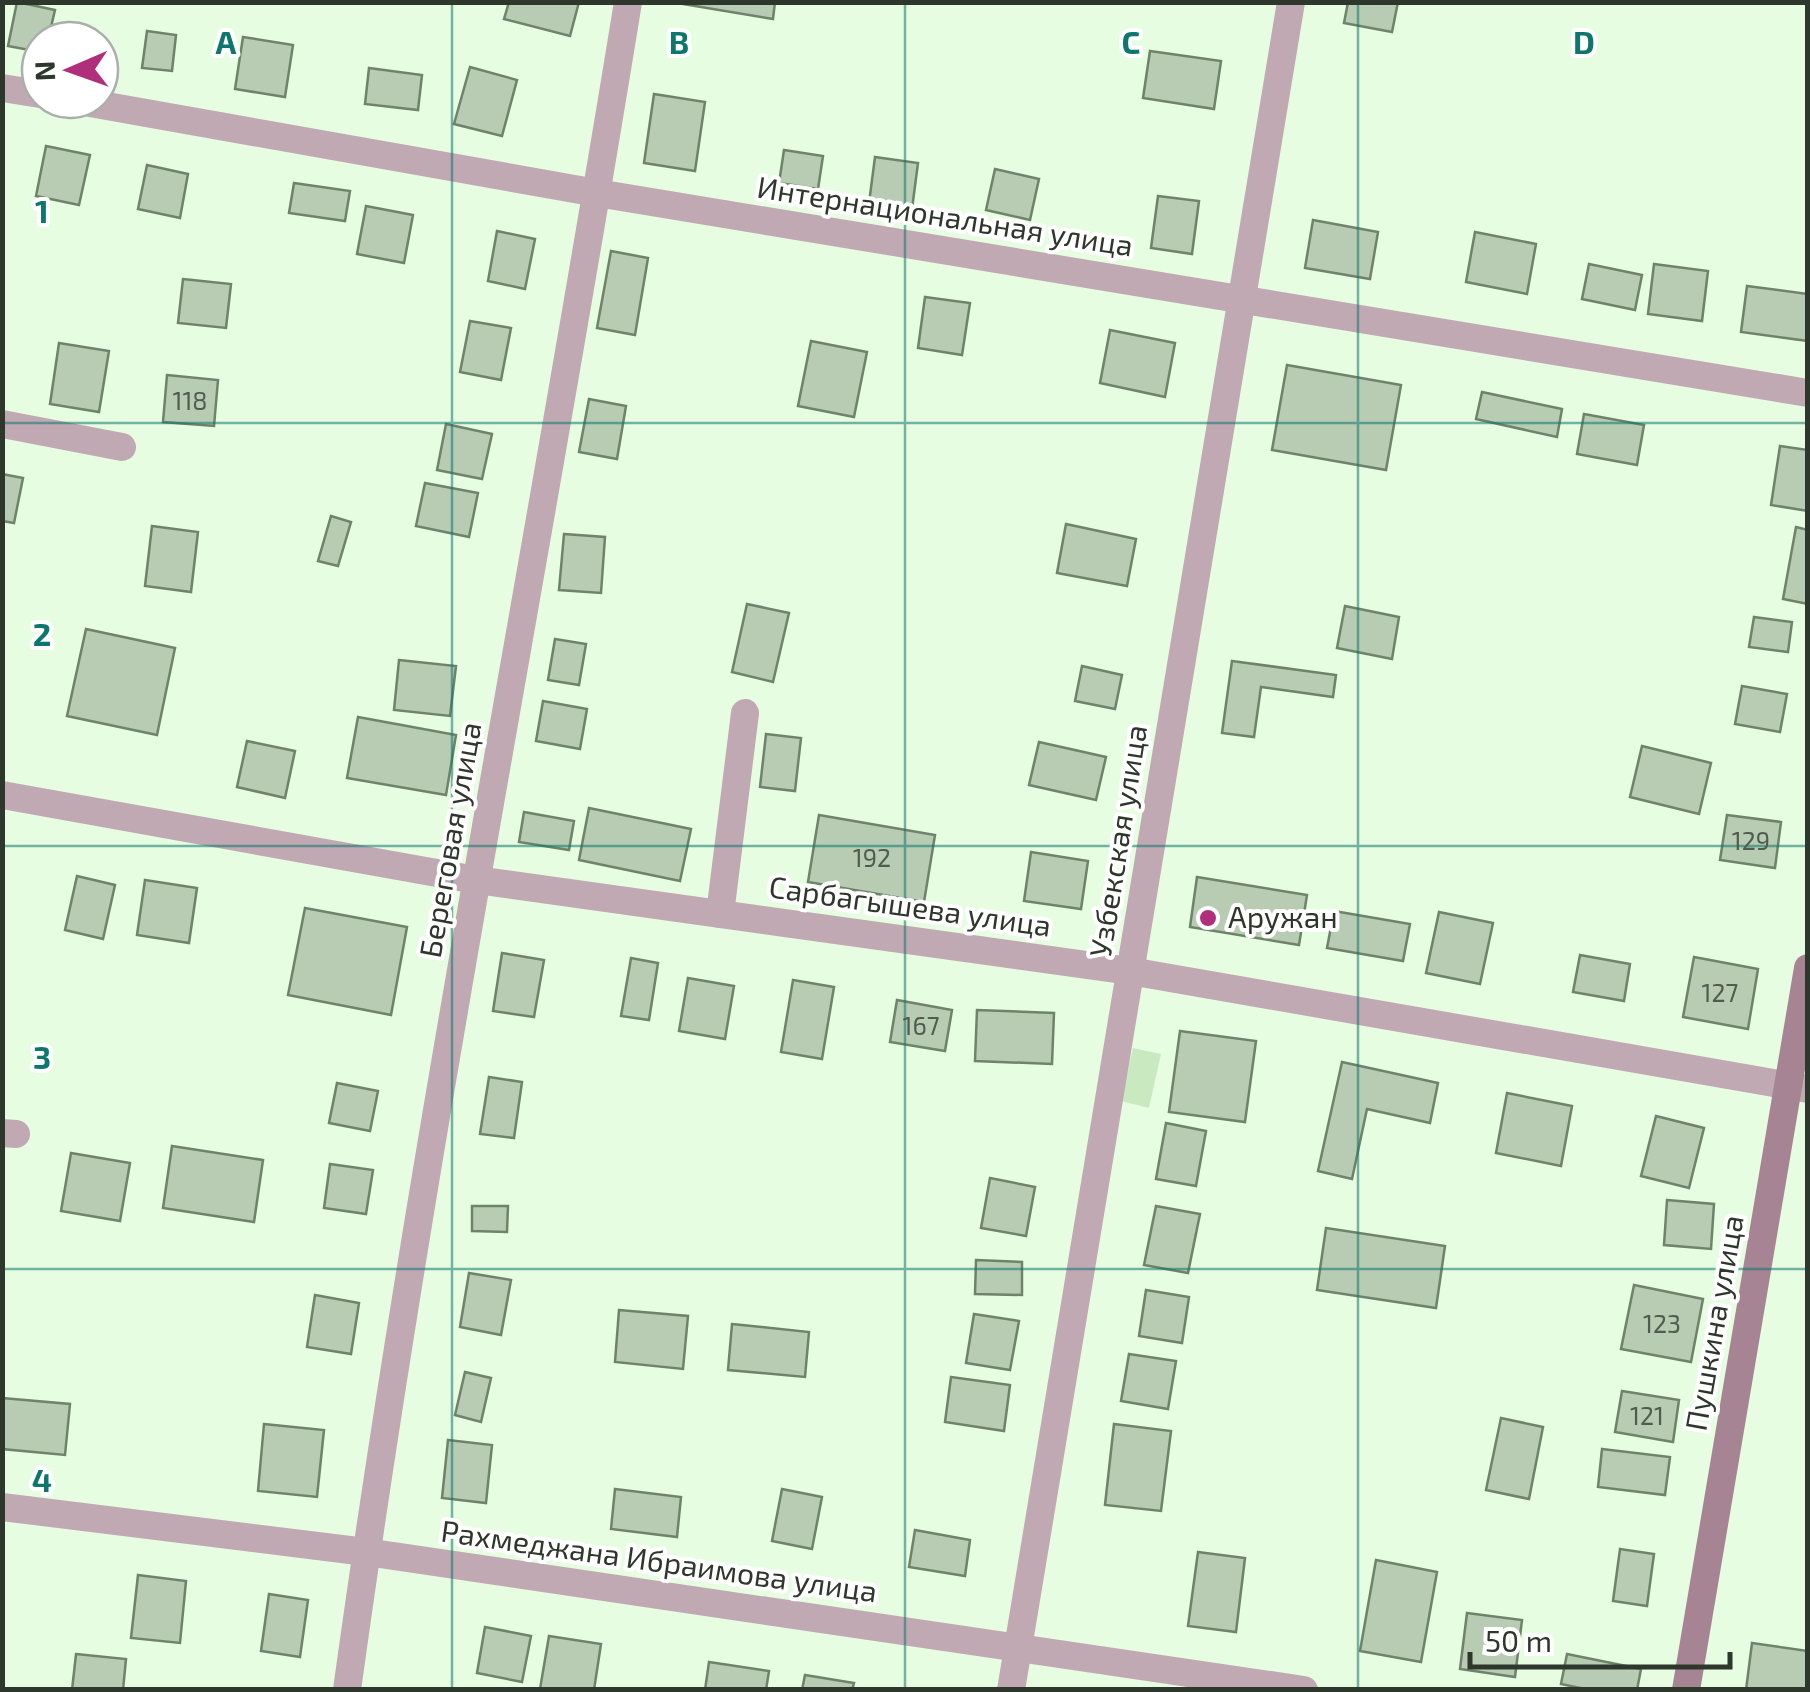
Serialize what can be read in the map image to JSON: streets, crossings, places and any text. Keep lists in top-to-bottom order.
{
  "streets": {
    "main road": ["Пушкина улица"],
    "street": [
      "Интернациональная улица",
      "Береговая улица",
      "Узбекская улица",
      "Сарбагышева улица",
      "Рахмеджана Ибраимова улица"
    ]
  },
  "crossings": [
    ["Интернациональная улица", "Береговая улица"],
    ["Интернациональная улица", "Узбекская улица"],
    ["Береговая улица", "Сарбагышева улица"],
    ["Береговая улица", "Рахмеджана Ибраимова улица"],
    ["Узбекская улица", "Сарбагышева улица"],
    ["Узбекская улица", "Рахмеджана Ибраимова улица"],
    ["Сарбагышева улица", "Пушкина улица"]
  ],
  "places": ["Аружан"],
  "house_numbers": [
    "118",
    "129",
    "192",
    "127",
    "167",
    "123",
    "121"
  ],
  "scale_bar": "50 m",
  "north": "left",
  "grid": {
    "columns": [
      "A",
      "B",
      "C",
      "D"
    ],
    "rows": [
      "1",
      "2",
      "3",
      "4"
    ]
  }
}
